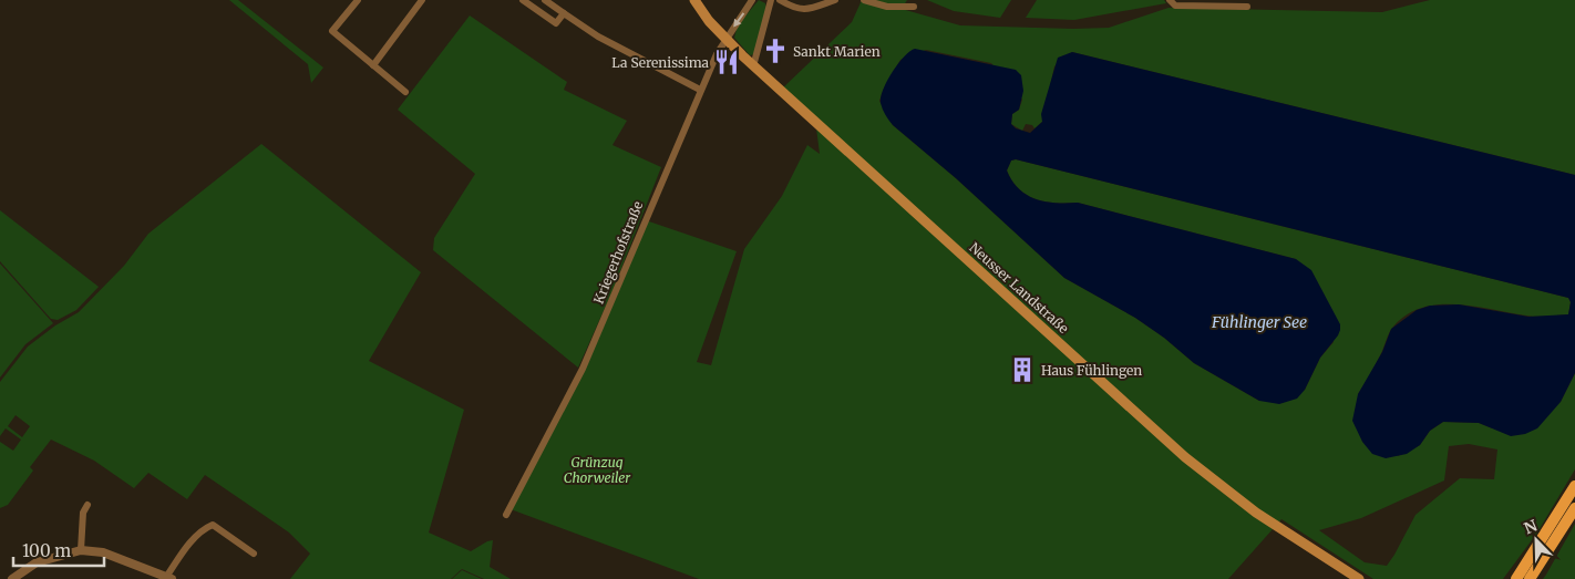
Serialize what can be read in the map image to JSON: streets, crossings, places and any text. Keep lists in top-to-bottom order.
{
  "streets": {
    "main road": ["Neusser Landstraße"],
    "street": ["Kriegerhofstraße"]
  },
  "crossings": [
    ["Kriegerhofstraße", "Neusser Landstraße"]
  ],
  "water": ["Fühlinger See"],
  "parks": ["Grünzug Chorweiler"],
  "places": {
    "church": ["Sankt Marien"],
    "restaurant": ["La Serenissima"],
    "building": ["Haus Fühlingen"]
  },
  "scale_bar": "100 m",
  "north": "top left"
}
